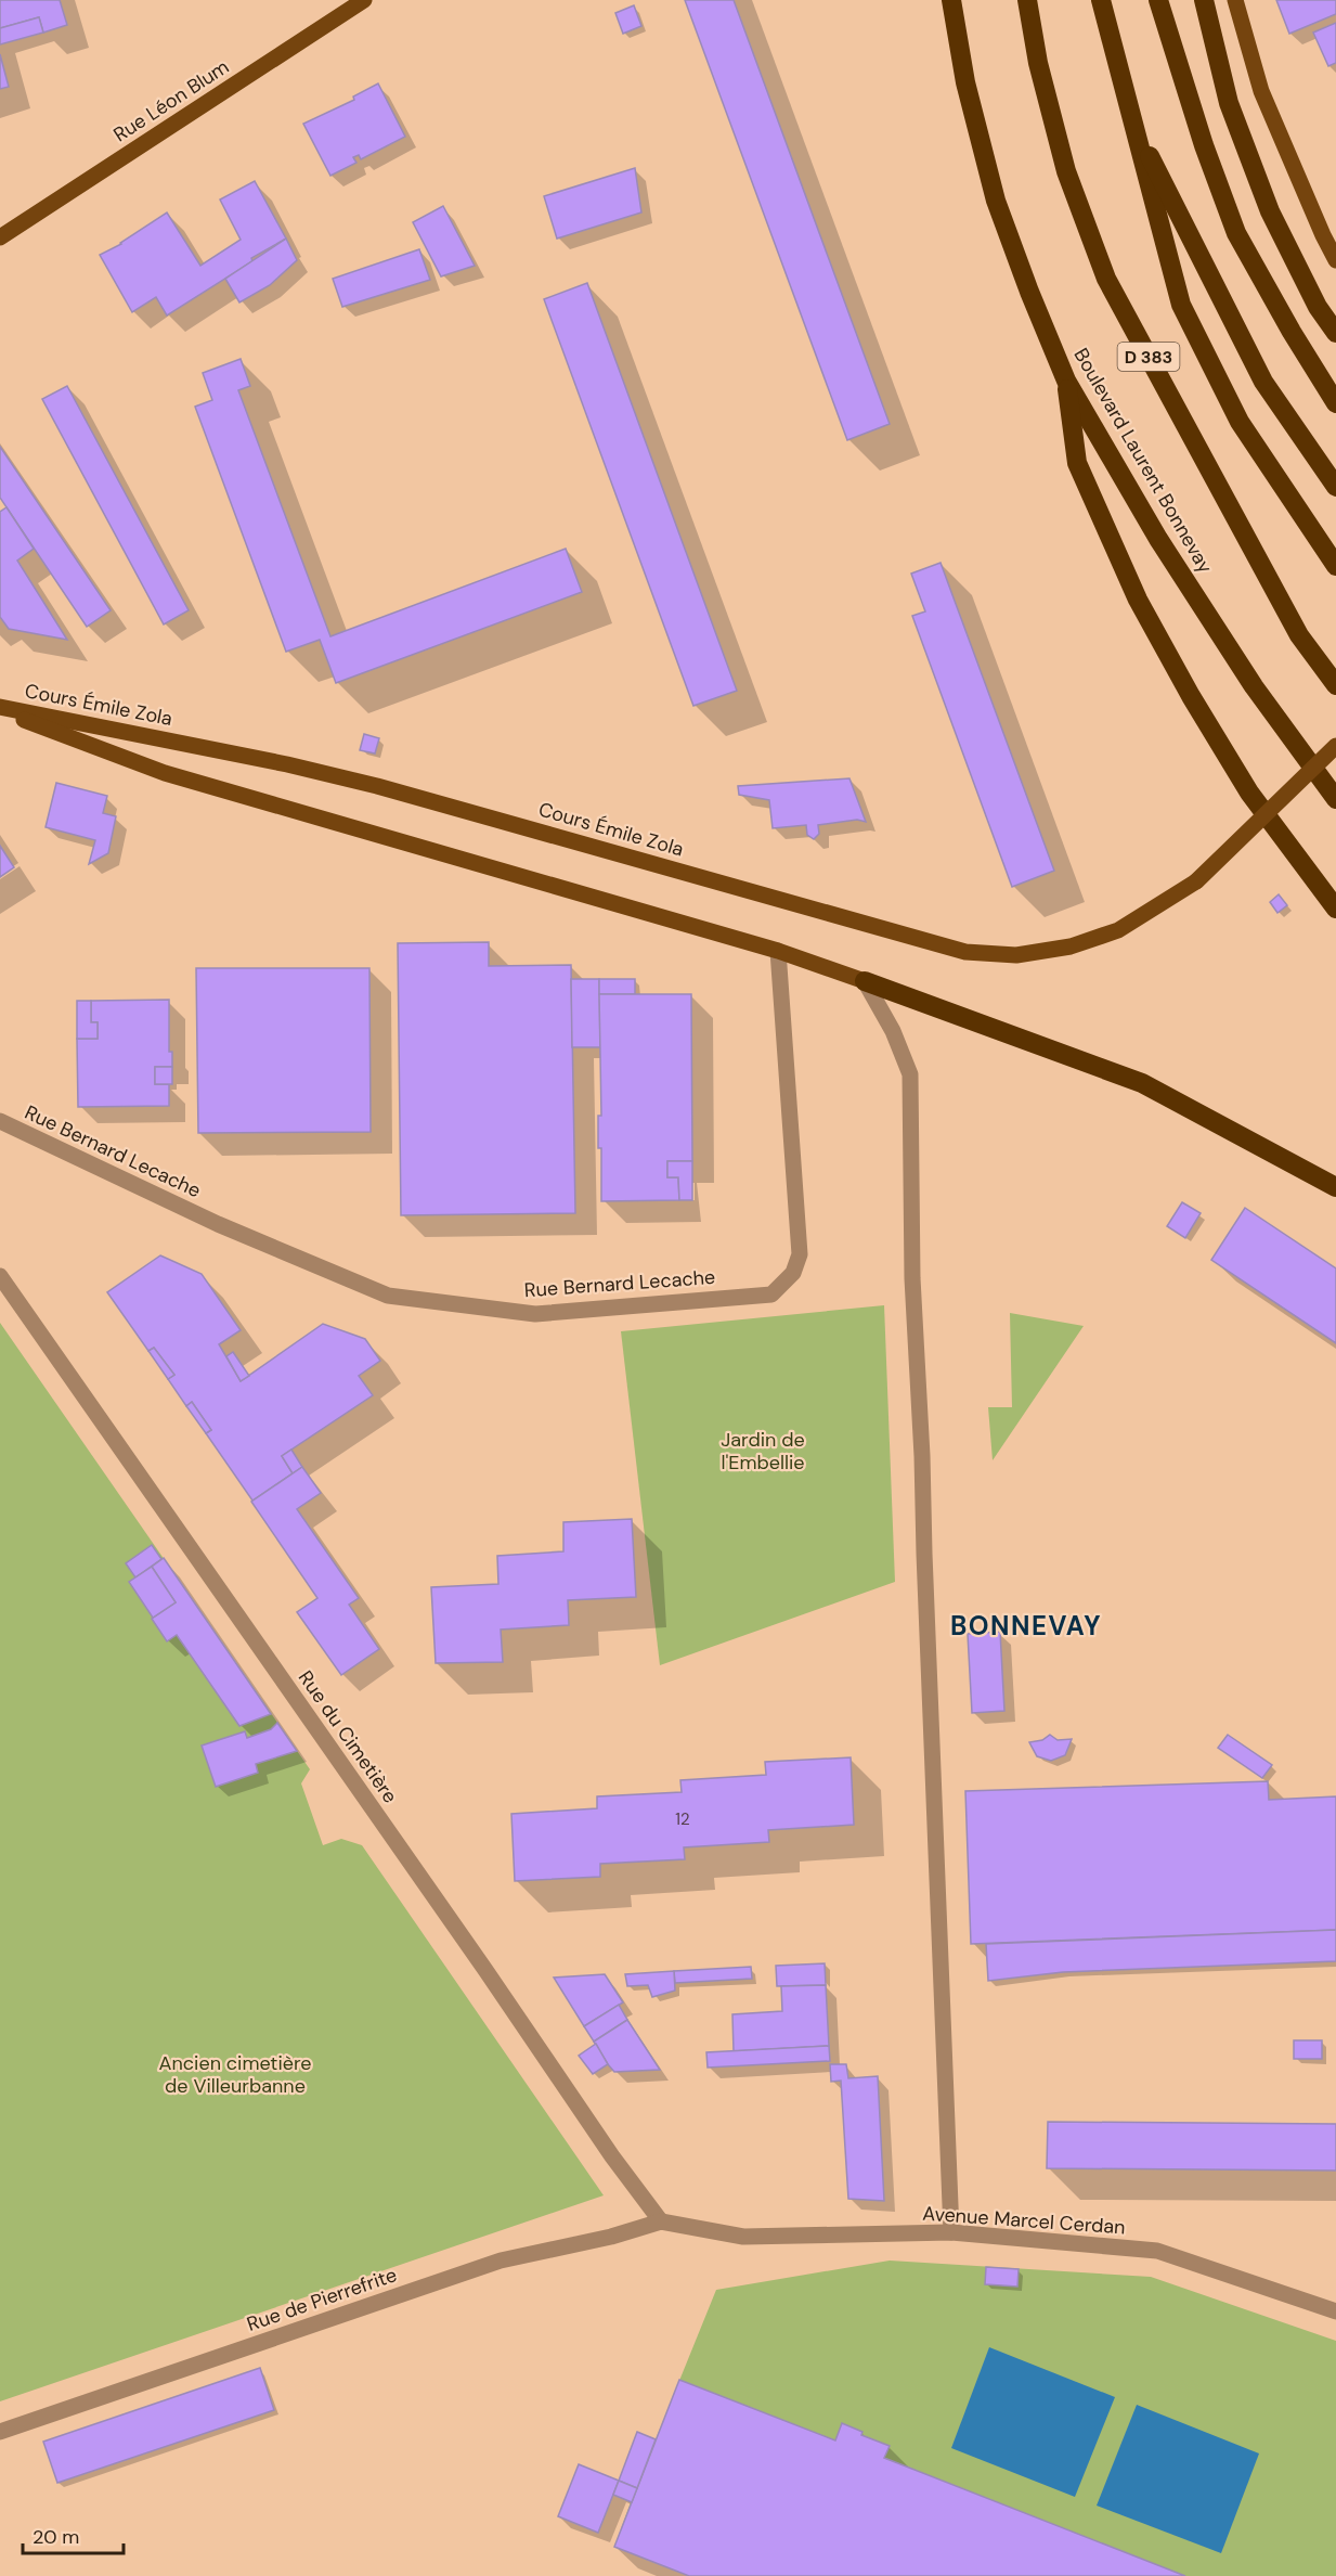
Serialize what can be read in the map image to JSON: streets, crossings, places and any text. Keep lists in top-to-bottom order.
{
  "streets": {
    "highway": ["D 383", "Boulevard Laurent Bonnevay"],
    "main road": ["Rue Léon Blum", "Cours Émile Zola"],
    "street": [
      "Rue Bernard Lecache",
      "Rue du Cimetière",
      "Avenue Marcel Cerdan",
      "Rue de Pierrefrite"
    ]
  },
  "crossings": [
    ["Cours Émile Zola", "Rue Bernard Lecache"],
    ["Rue du Cimetière", "Avenue Marcel Cerdan"],
    ["Rue du Cimetière", "Rue de Pierrefrite"],
    ["Avenue Marcel Cerdan", "Rue de Pierrefrite"]
  ],
  "districts": ["BONNEVAY"],
  "parks": ["Jardin de l'Embellie", "Ancien cimetière de Villeurbanne"],
  "house_numbers": ["12"],
  "scale_bar": "20 m"
}
